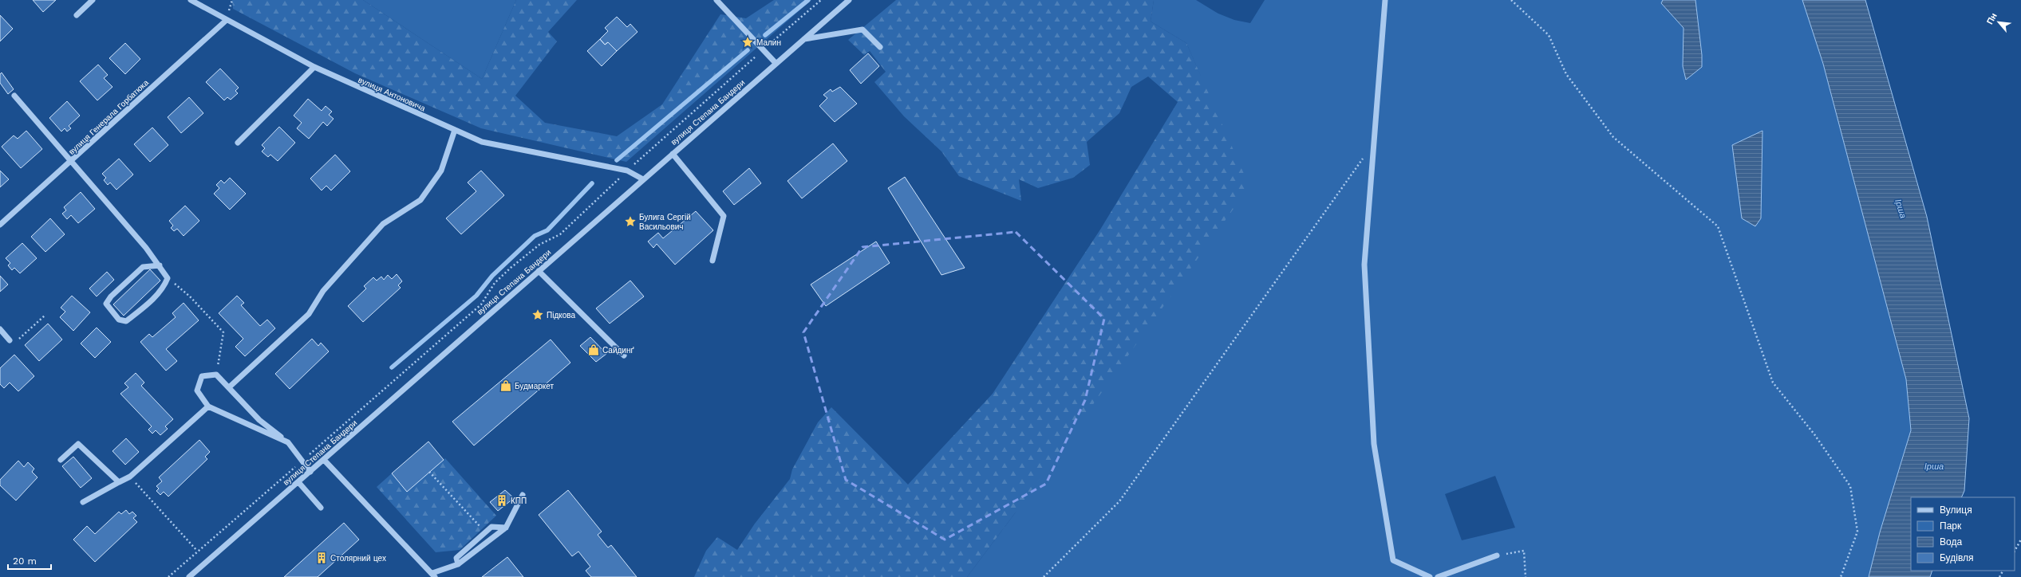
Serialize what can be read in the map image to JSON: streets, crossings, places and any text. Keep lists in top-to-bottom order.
{
  "streets": {
    "street": ["вулиця Антоновича", "вулиця Степана Бандери", "вулиця Генерала Горбатюка"]
  },
  "crossings": [
    ["вулиця Антоновича", "вулиця Степана Бандери"],
    ["вулиця Антоновича", "вулиця Генерала Горбатюка"]
  ],
  "water": ["Ірша"],
  "places": {
    "place": ["Малин", "Булига Сергій Васильович", "Підкова"],
    "shop": ["Сайдинґ", "Будмаркет"],
    "building": ["КПП", "Столярний цех"]
  },
  "legend": [
    "Вулиця",
    "Парк",
    "Вода",
    "Будівля"
  ],
  "scale_bar": "20 m",
  "north": "top left"
}
